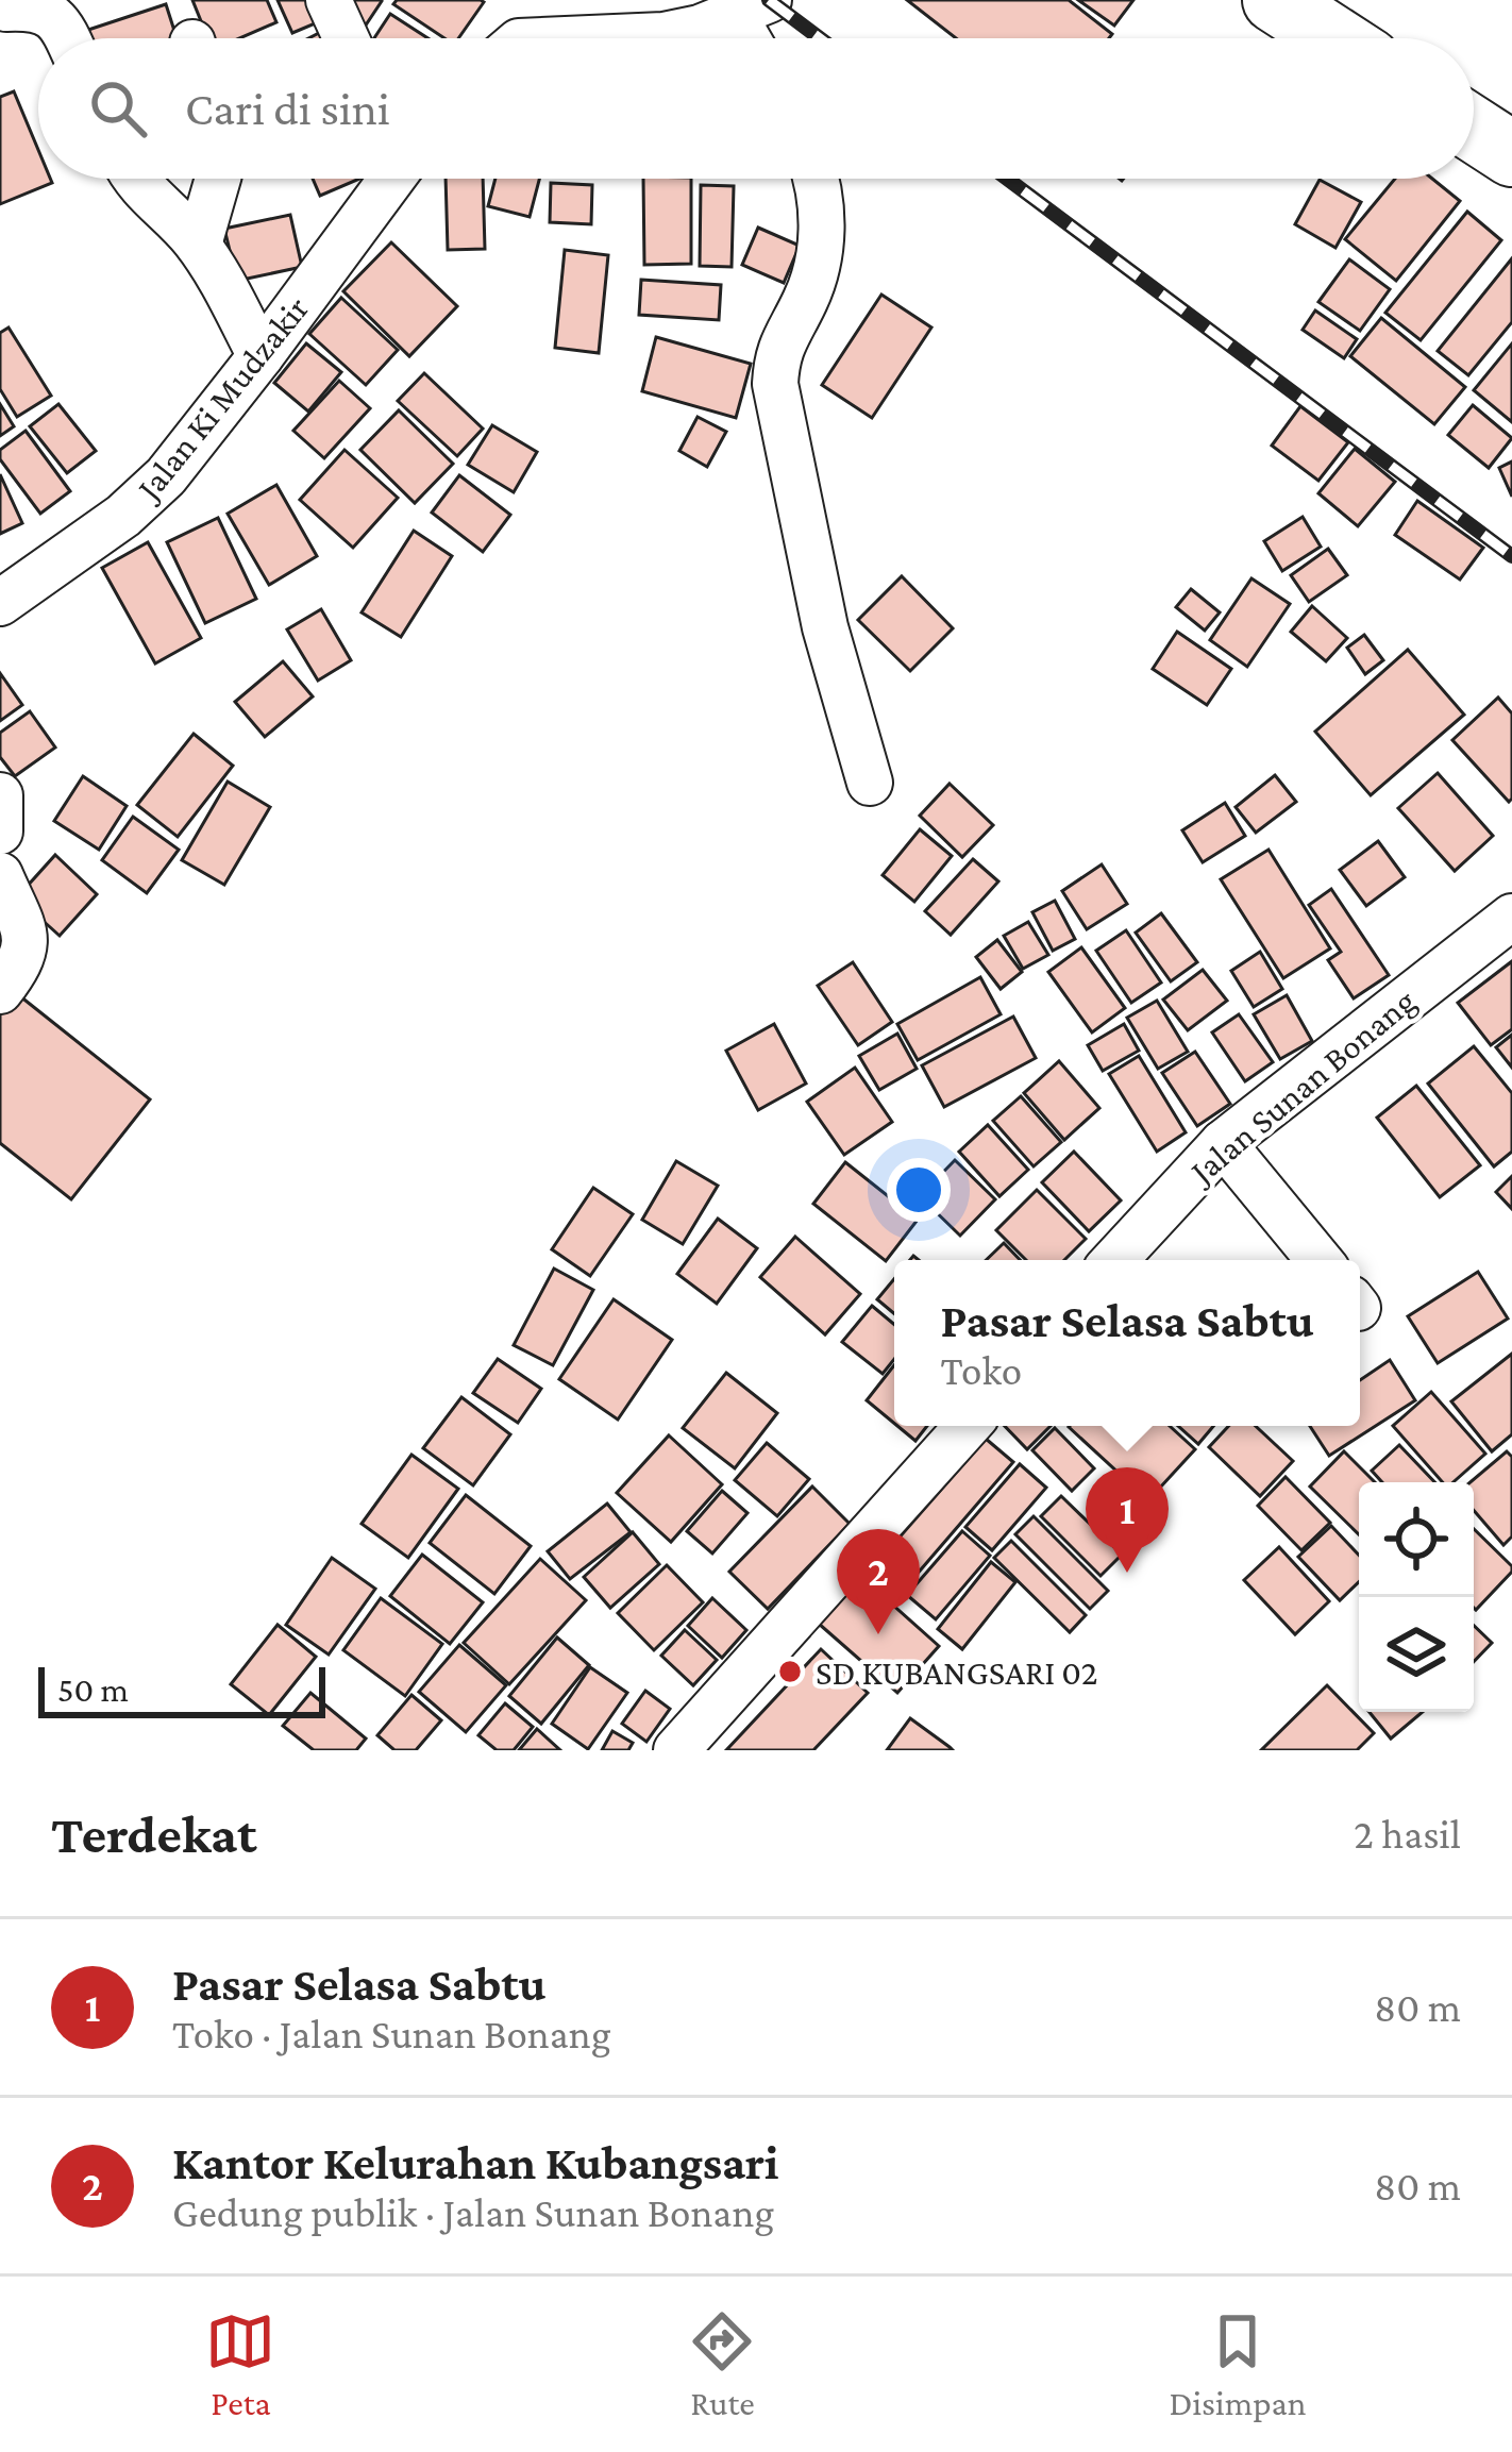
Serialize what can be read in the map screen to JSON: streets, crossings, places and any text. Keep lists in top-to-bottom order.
{
  "streets": {
    "street": ["Jalan Ki Mudzakir", "Jalan Sunan Bonang"]
  },
  "places": ["SD KUBANGSARI 02"],
  "scale_bar": "50 m",
  "page": {
    "search": "Cari di sini",
    "popup": ["Pasar Selasa Sabtu", "Toko"],
    "pins": ["1", "2"],
    "scale": "50 m",
    "heading": ["Terdekat", "2 hasil"],
    "list": [
      {
        "mark": "1",
        "name": "Pasar Selasa Sabtu",
        "note": "Toko · Jalan Sunan Bonang",
        "value": "80 m"
      },
      {
        "mark": "2",
        "name": "Kantor Kelurahan Kubangsari",
        "note": "Gedung publik · Jalan Sunan Bonang",
        "value": "80 m"
      }
    ],
    "nav": ["Peta", "Rute", "Disimpan"]
  }
}
